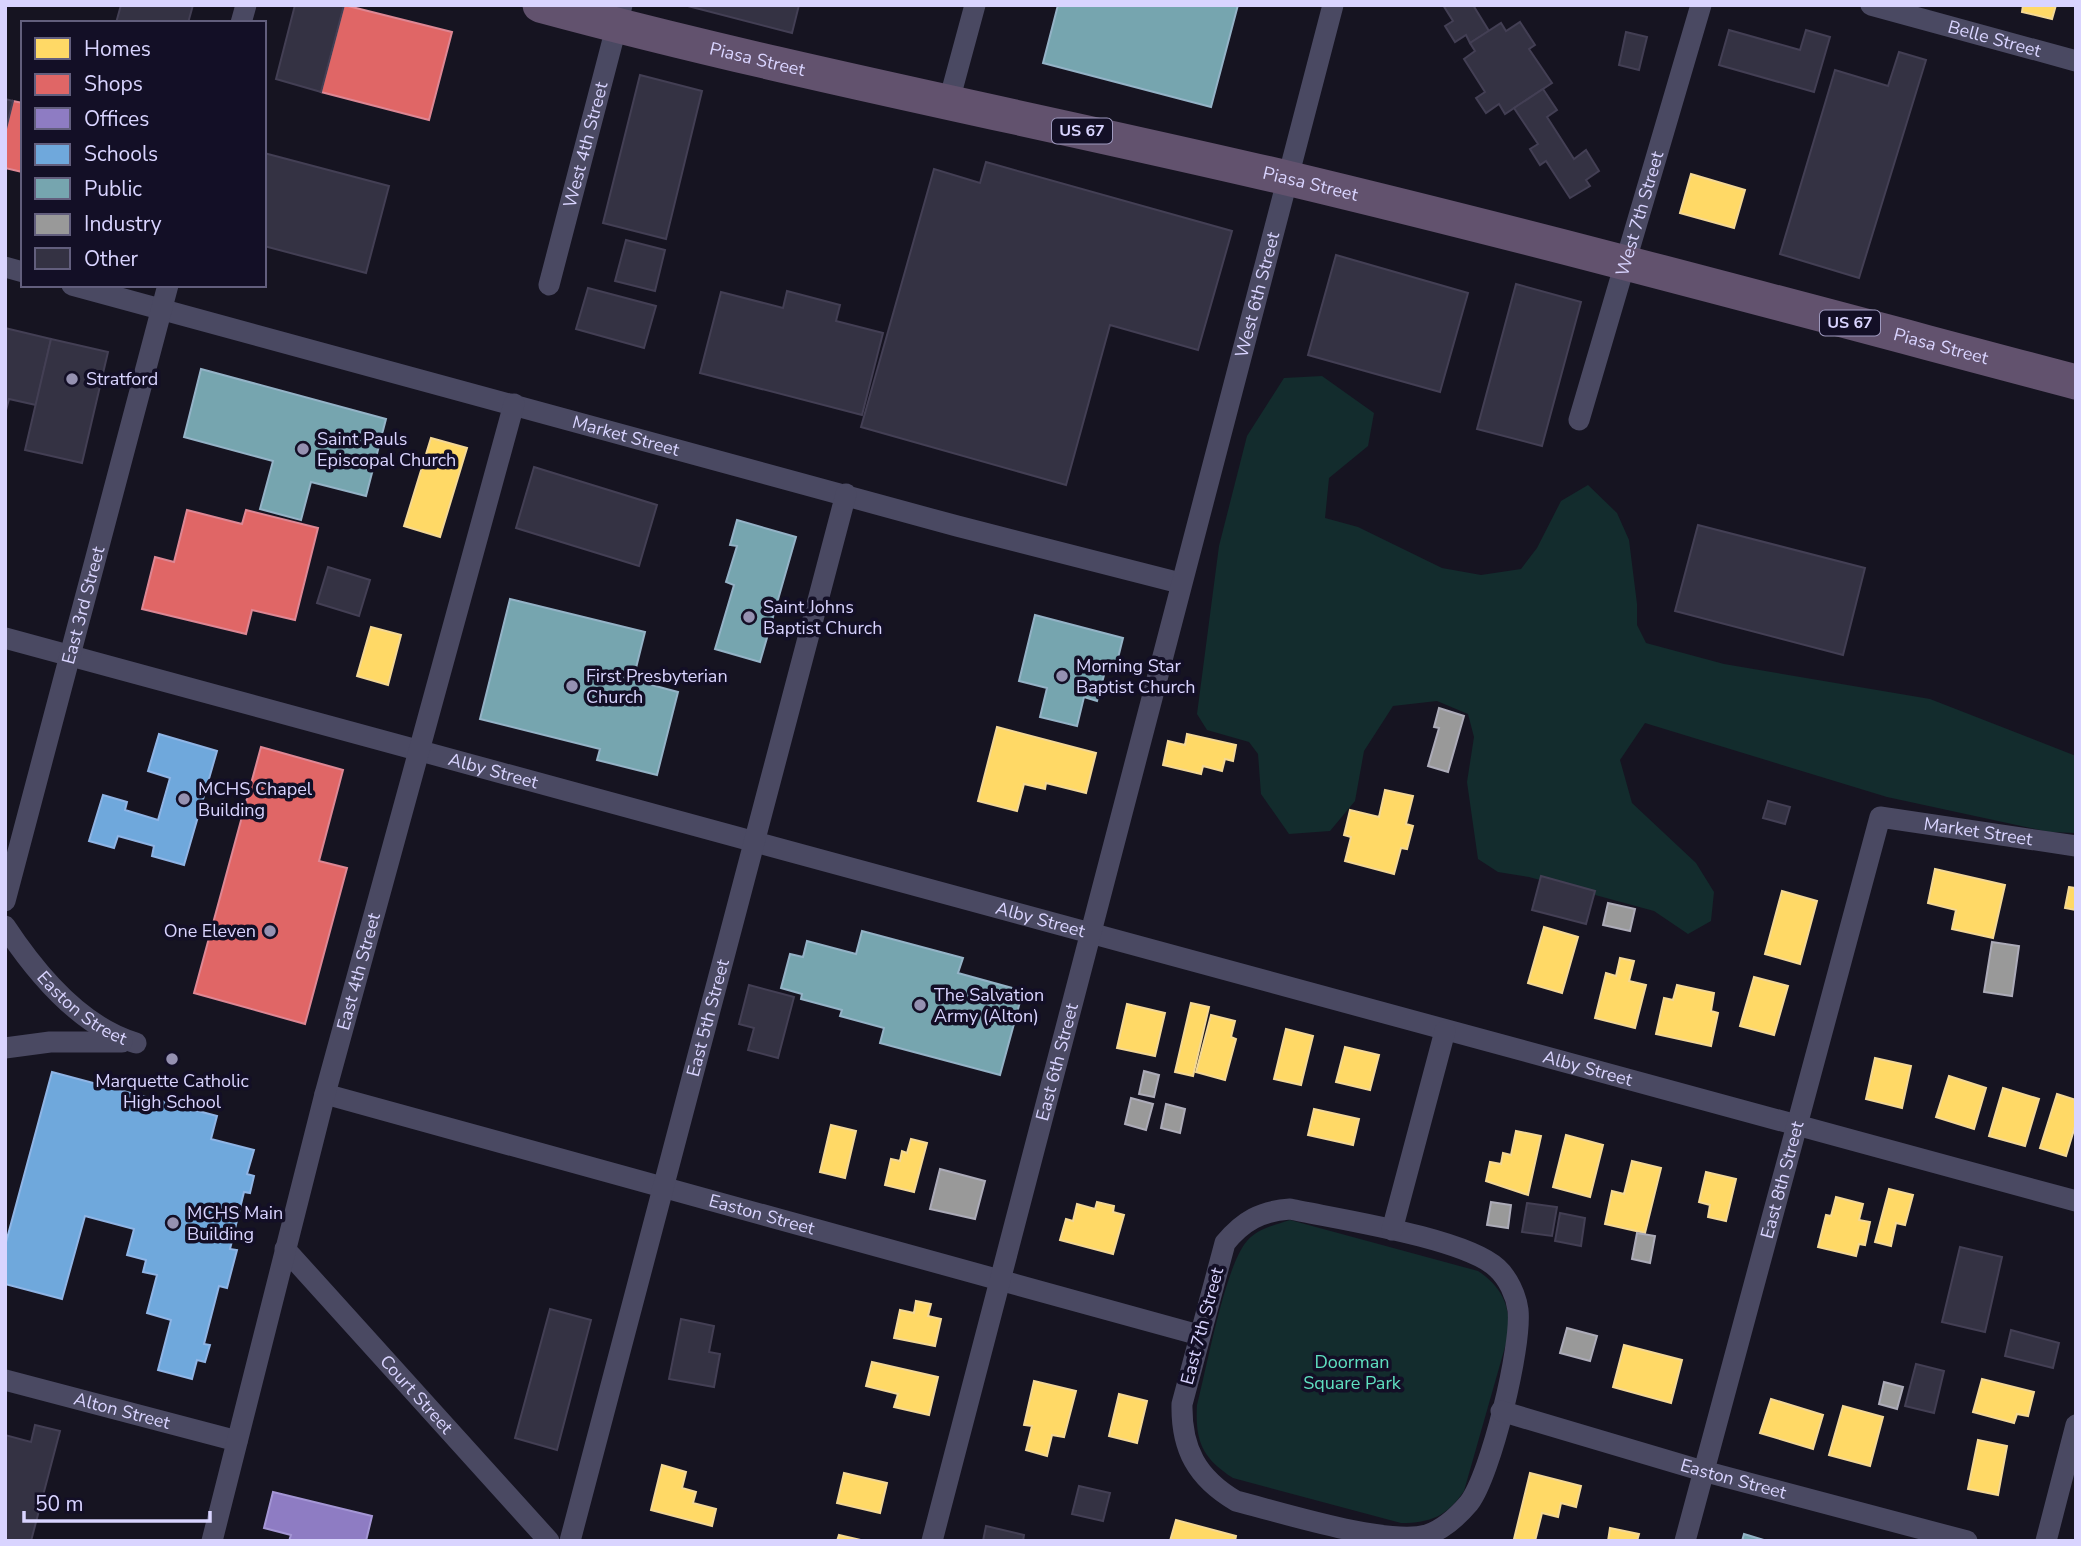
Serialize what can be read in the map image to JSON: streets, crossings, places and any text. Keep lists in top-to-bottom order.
{
  "streets": {
    "highway": ["Piasa Street", "US 67"],
    "street": [
      "Belle Street",
      "West 4th Street",
      "West 7th Street",
      "West 6th Street",
      "Market Street",
      "East 3rd Street",
      "Alby Street",
      "East 4th Street",
      "Easton Street",
      "East 5th Street",
      "East 6th Street",
      "East 8th Street",
      "East 7th Street",
      "Court Street",
      "Alton Street"
    ]
  },
  "crossings": [
    ["Piasa Street", "West 4th Street"],
    ["Piasa Street", "West 7th Street"],
    ["Piasa Street", "West 6th Street"],
    ["West 6th Street", "Market Street"],
    ["West 6th Street", "East 6th Street"],
    ["Market Street", "East 3rd Street"],
    ["Market Street", "East 4th Street"],
    ["Market Street", "East 5th Street"],
    ["Market Street", "East 6th Street"],
    ["Market Street", "East 8th Street"],
    ["East 3rd Street", "Alby Street"],
    ["Alby Street", "East 4th Street"],
    ["Alby Street", "East 5th Street"],
    ["Alby Street", "East 6th Street"],
    ["Alby Street", "East 8th Street"],
    ["East 4th Street", "Easton Street"],
    ["East 4th Street", "Court Street"],
    ["East 4th Street", "Alton Street"],
    ["Easton Street", "East 5th Street"],
    ["Easton Street", "East 6th Street"],
    ["Easton Street", "East 8th Street"],
    ["Easton Street", "East 7th Street"]
  ],
  "parks": ["Doorman Square Park"],
  "places": [
    "Stratford",
    "Saint Pauls Episcopal Church",
    "Saint Johns Baptist Church",
    "Morning Star Baptist Church",
    "First Presbyterian Church",
    "MCHS Chapel Building",
    "One Eleven",
    "The Salvation Army (Alton)",
    "Marquette Catholic High School",
    "MCHS Main Building"
  ],
  "legend": [
    "Homes",
    "Shops",
    "Offices",
    "Schools",
    "Public",
    "Industry",
    "Other"
  ],
  "scale_bar": "50 m"
}
